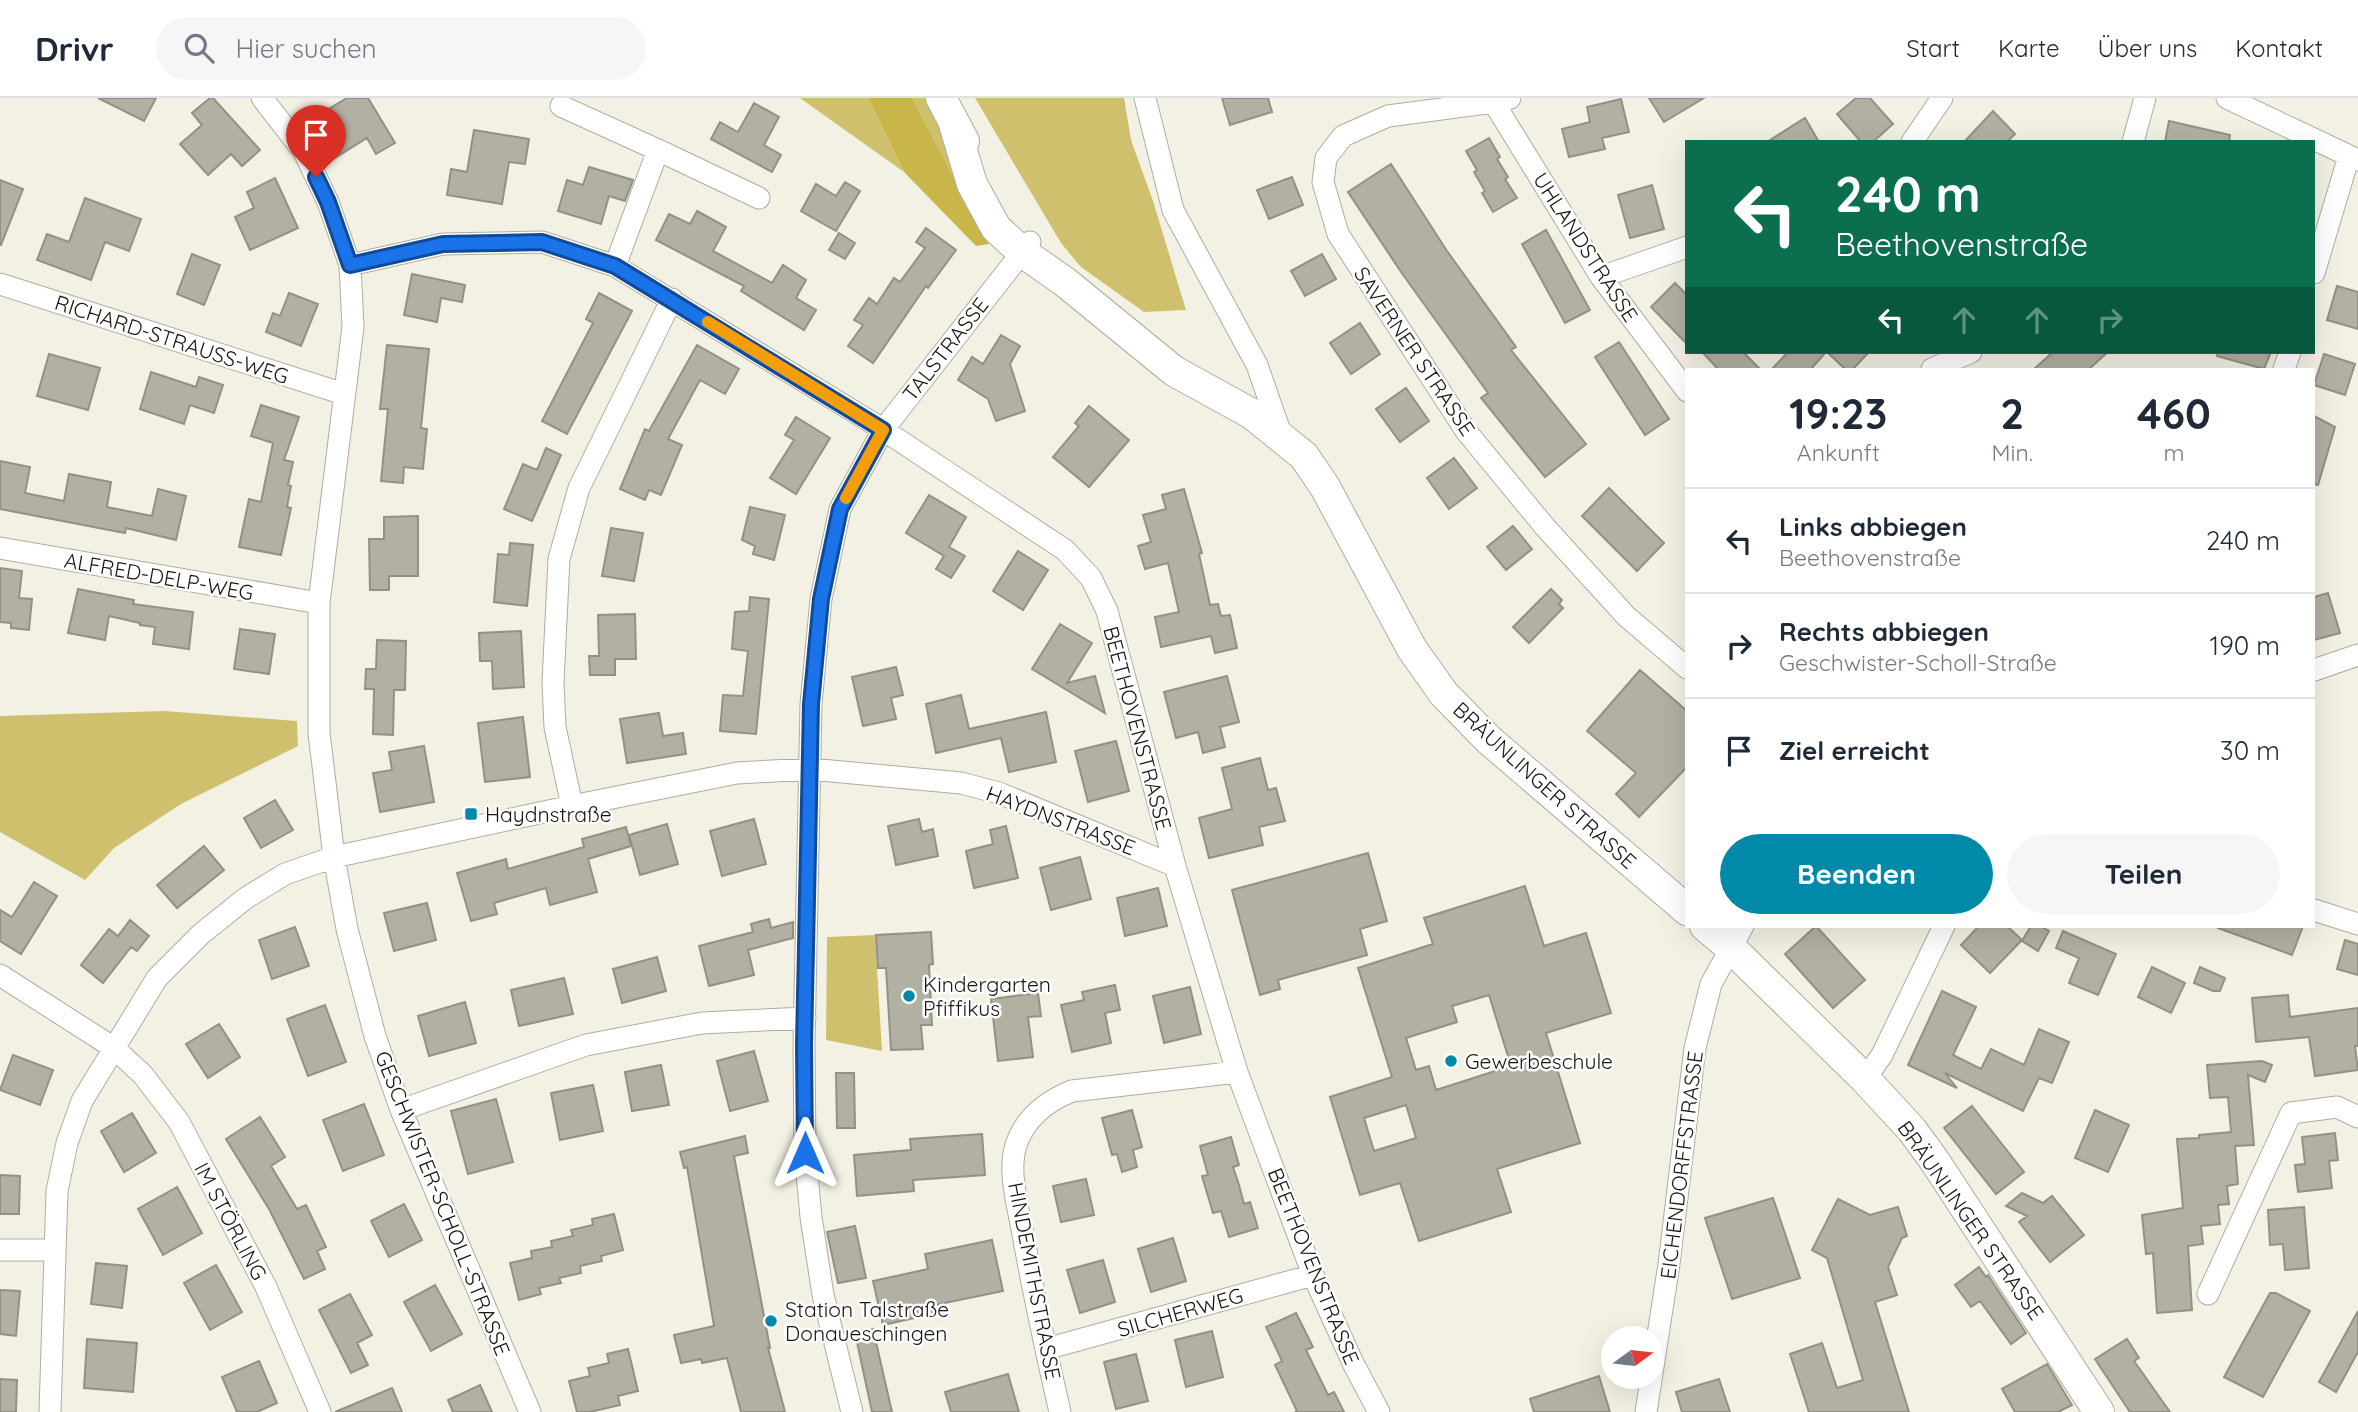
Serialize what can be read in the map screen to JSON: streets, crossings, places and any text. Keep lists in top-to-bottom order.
{
  "streets": {
    "main road": ["BRÄUNLINGER STRASSE"],
    "street": [
      "UHLANDSTRASSE",
      "RICHARD-STRAUSS-WEG",
      "TALSTRASSE",
      "SAVERNER STRASSE",
      "ALFRED-DELP-WEG",
      "BEETHOVENSTRASSE",
      "HAYDNSTRASSE",
      "EICHENDORFFSTRASSE",
      "GESCHWISTER-SCHOLL-STRASSE",
      "IM STÖRLING",
      "HINDEMITHSTRASSE",
      "SILCHERWEG"
    ]
  },
  "crossings": [
    ["UHLANDSTRASSE", "SAVERNER STRASSE"],
    ["RICHARD-STRAUSS-WEG", "GESCHWISTER-SCHOLL-STRASSE"],
    ["TALSTRASSE", "BEETHOVENSTRASSE"],
    ["TALSTRASSE", "BRÄUNLINGER STRASSE"],
    ["TALSTRASSE", "HAYDNSTRASSE"],
    ["ALFRED-DELP-WEG", "GESCHWISTER-SCHOLL-STRASSE"],
    ["BEETHOVENSTRASSE", "HAYDNSTRASSE"],
    ["BEETHOVENSTRASSE", "GESCHWISTER-SCHOLL-STRASSE"],
    ["BEETHOVENSTRASSE", "HINDEMITHSTRASSE"],
    ["BEETHOVENSTRASSE", "SILCHERWEG"],
    ["BRÄUNLINGER STRASSE", "EICHENDORFFSTRASSE"],
    ["HAYDNSTRASSE", "GESCHWISTER-SCHOLL-STRASSE"],
    ["HAYDNSTRASSE", "IM STÖRLING"],
    ["HINDEMITHSTRASSE", "SILCHERWEG"]
  ],
  "places": {
    "transit": ["Haydnstraße"],
    "other": ["Kindergarten Pfiffikus", "Gewerbeschule", "Station Talstraße Donaueschingen"]
  },
  "north": "right",
  "page": {
    "header": "Drivr",
    "search": "Hier suchen",
    "nav": [
      "Start",
      "Karte",
      "Über uns",
      "Kontakt"
    ],
    "turn": ["240 m", "Beethovenstraße"],
    "eta": [
      "19:23",
      "Ankunft",
      "2",
      "Min.",
      "460",
      "m"
    ],
    "list": [
      {
        "name": "Links abbiegen",
        "note": "Beethovenstraße",
        "value": "240 m"
      },
      {
        "name": "Rechts abbiegen",
        "note": "Geschwister-Scholl-Straße",
        "value": "190 m"
      },
      {
        "name": "Ziel erreicht",
        "value": "30 m"
      }
    ],
    "buttons": ["Beenden", "Teilen"]
  }
}
